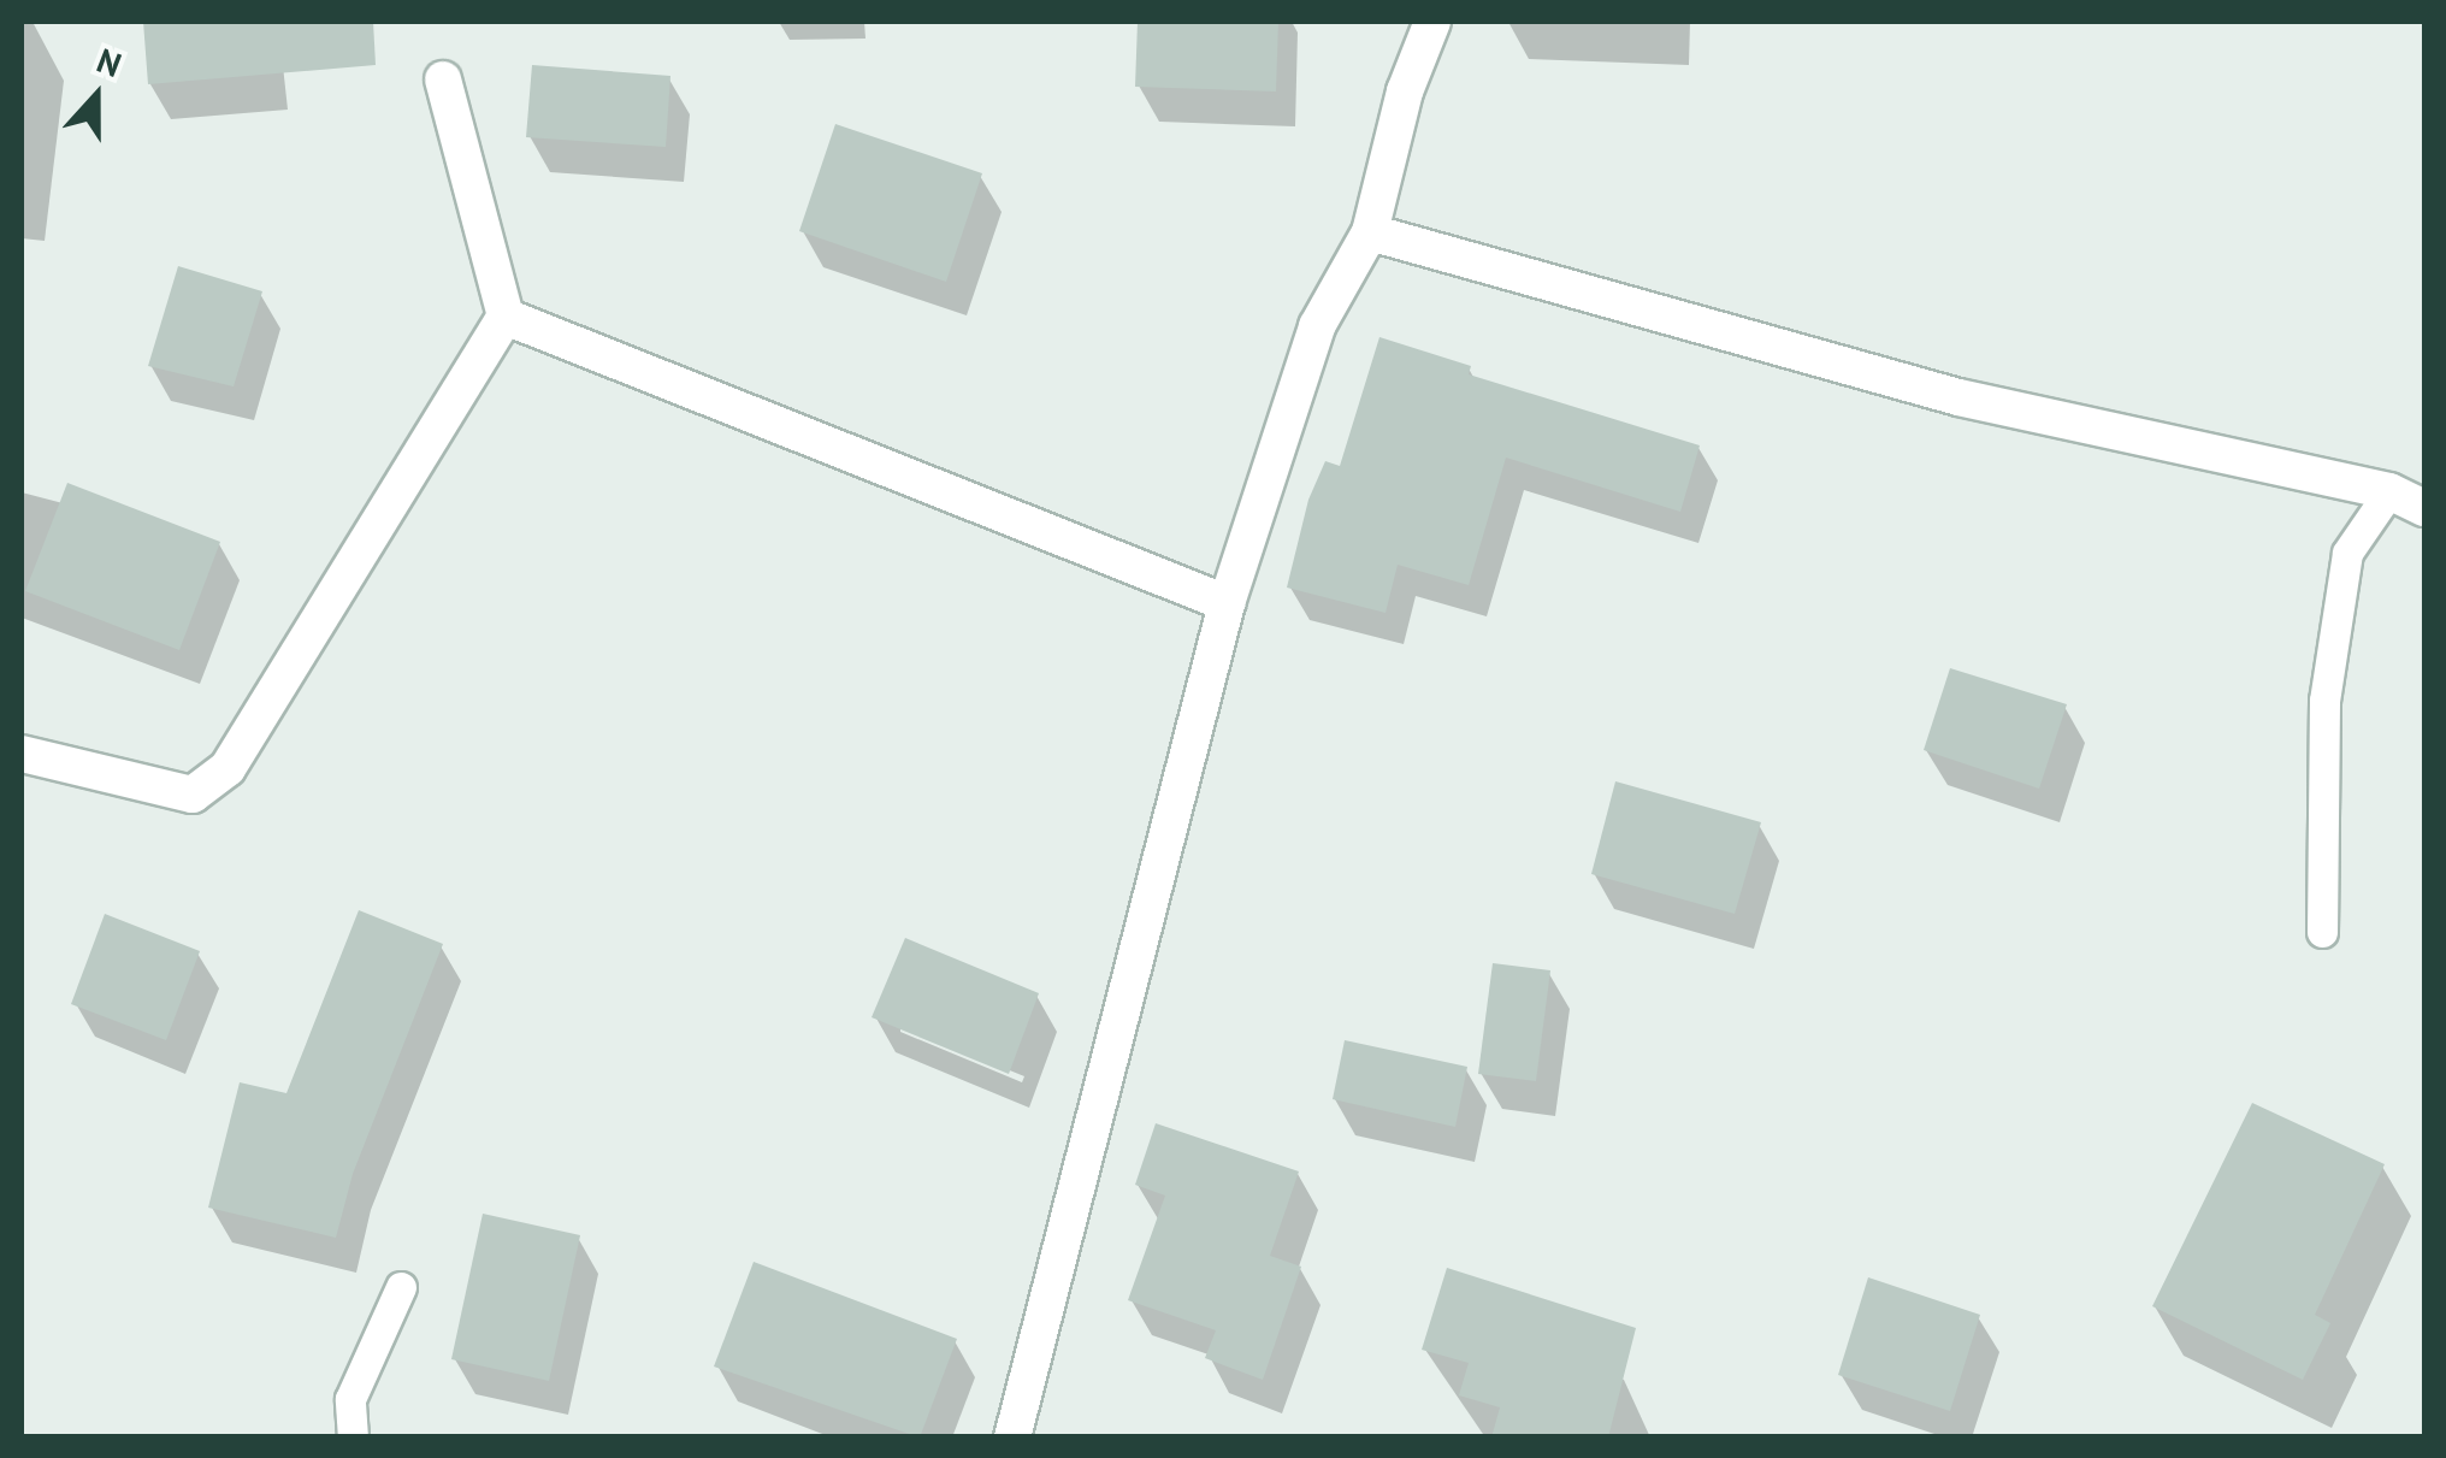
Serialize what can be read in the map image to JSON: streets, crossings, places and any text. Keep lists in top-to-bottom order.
{
  "north": "top"
}
